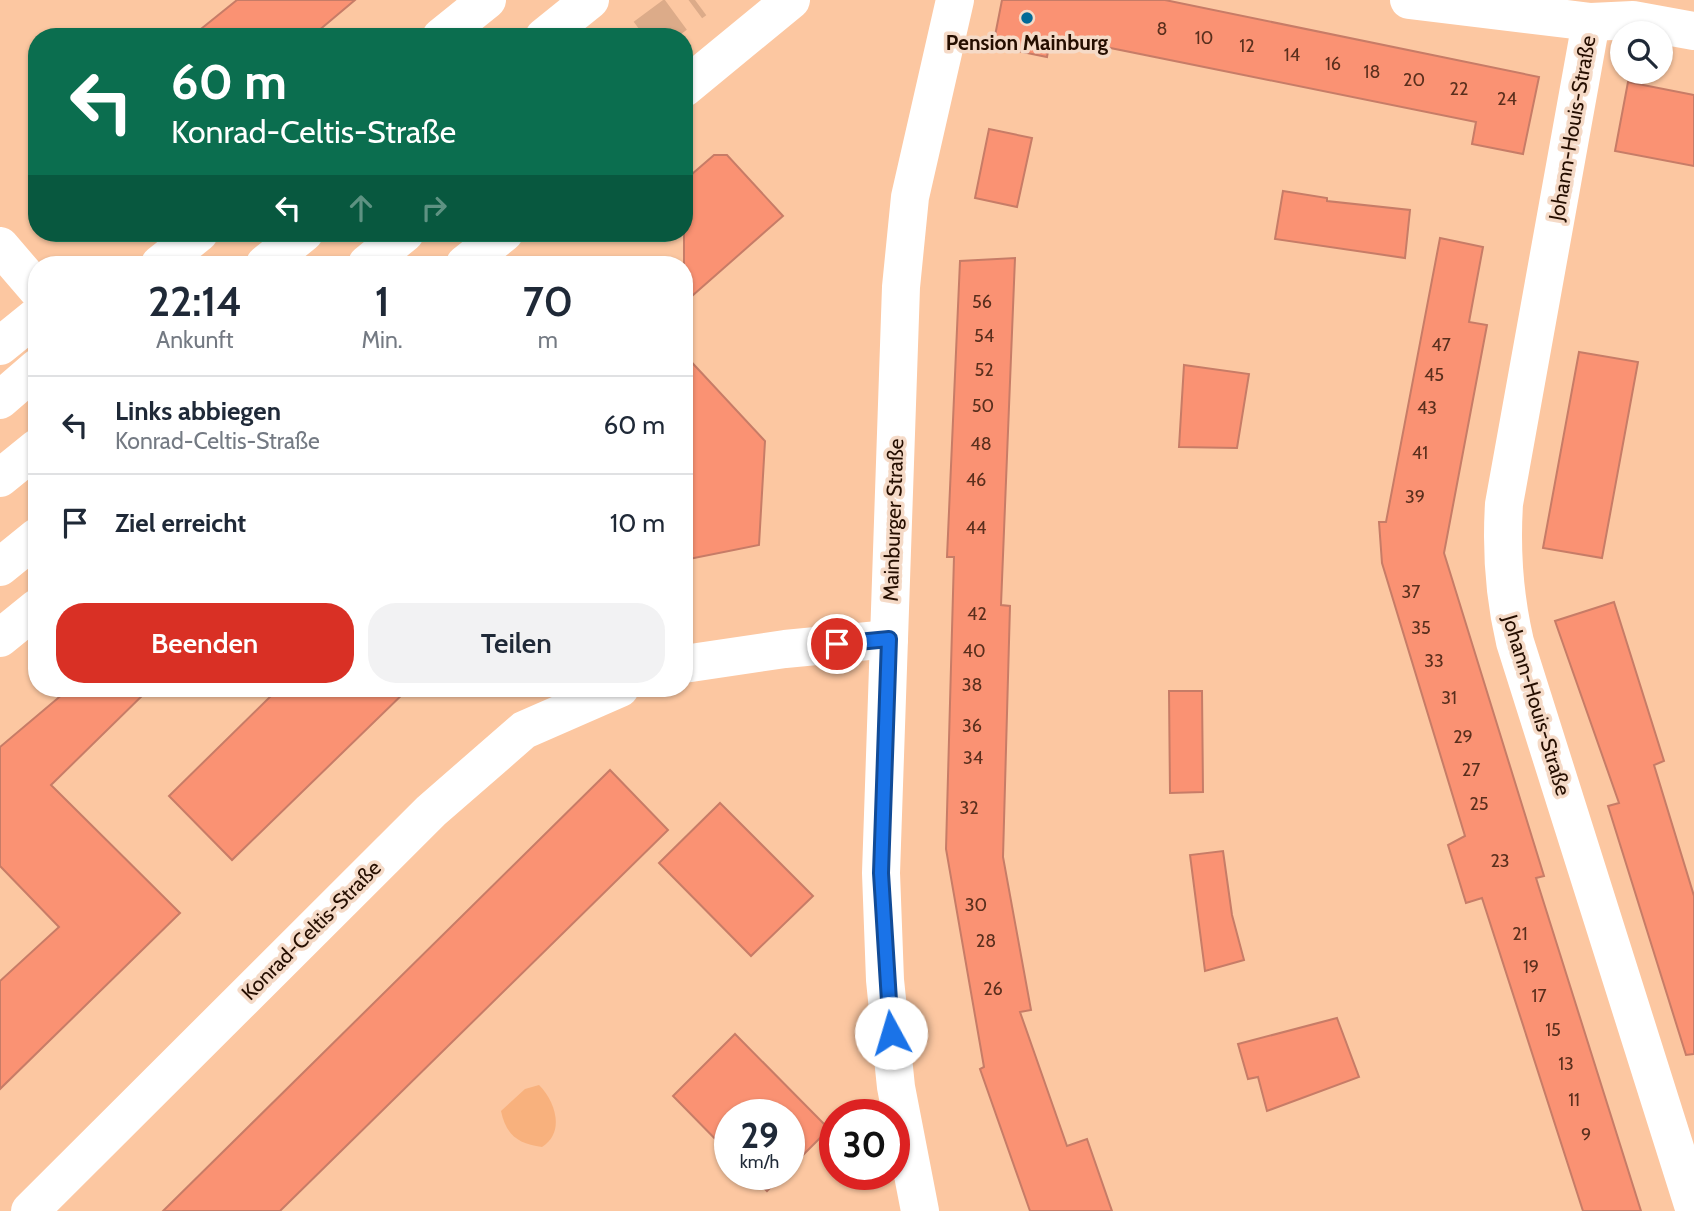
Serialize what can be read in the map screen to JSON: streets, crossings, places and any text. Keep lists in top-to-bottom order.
{
  "streets": {
    "main road": ["Johann-Houis-Straße", "Mainburger Straße", "Konrad-Celtis-Straße"]
  },
  "places": ["Pension Mainburg"],
  "house_numbers": [
    "8",
    "10",
    "12",
    "14",
    "16",
    "18",
    "20",
    "22",
    "24",
    "56",
    "54",
    "47",
    "52",
    "45",
    "50",
    "43",
    "48",
    "41",
    "46",
    "39",
    "44",
    "37",
    "42",
    "35",
    "40",
    "33",
    "38",
    "31",
    "36",
    "29",
    "34",
    "27",
    "25",
    "32",
    "23",
    "30",
    "21",
    "28",
    "19",
    "26",
    "17",
    "15",
    "13",
    "11",
    "9"
  ],
  "page": {
    "turn": ["60 m", "Konrad-Celtis-Straße"],
    "eta": [
      "22:14",
      "Ankunft",
      "1",
      "Min.",
      "70",
      "m"
    ],
    "list": [
      {
        "name": "Links abbiegen",
        "note": "Konrad-Celtis-Straße",
        "value": "60 m"
      },
      {
        "name": "Ziel erreicht",
        "value": "10 m"
      }
    ],
    "buttons": ["Beenden", "Teilen"],
    "speed": "29 km/h",
    "limit": "30"
  }
}
